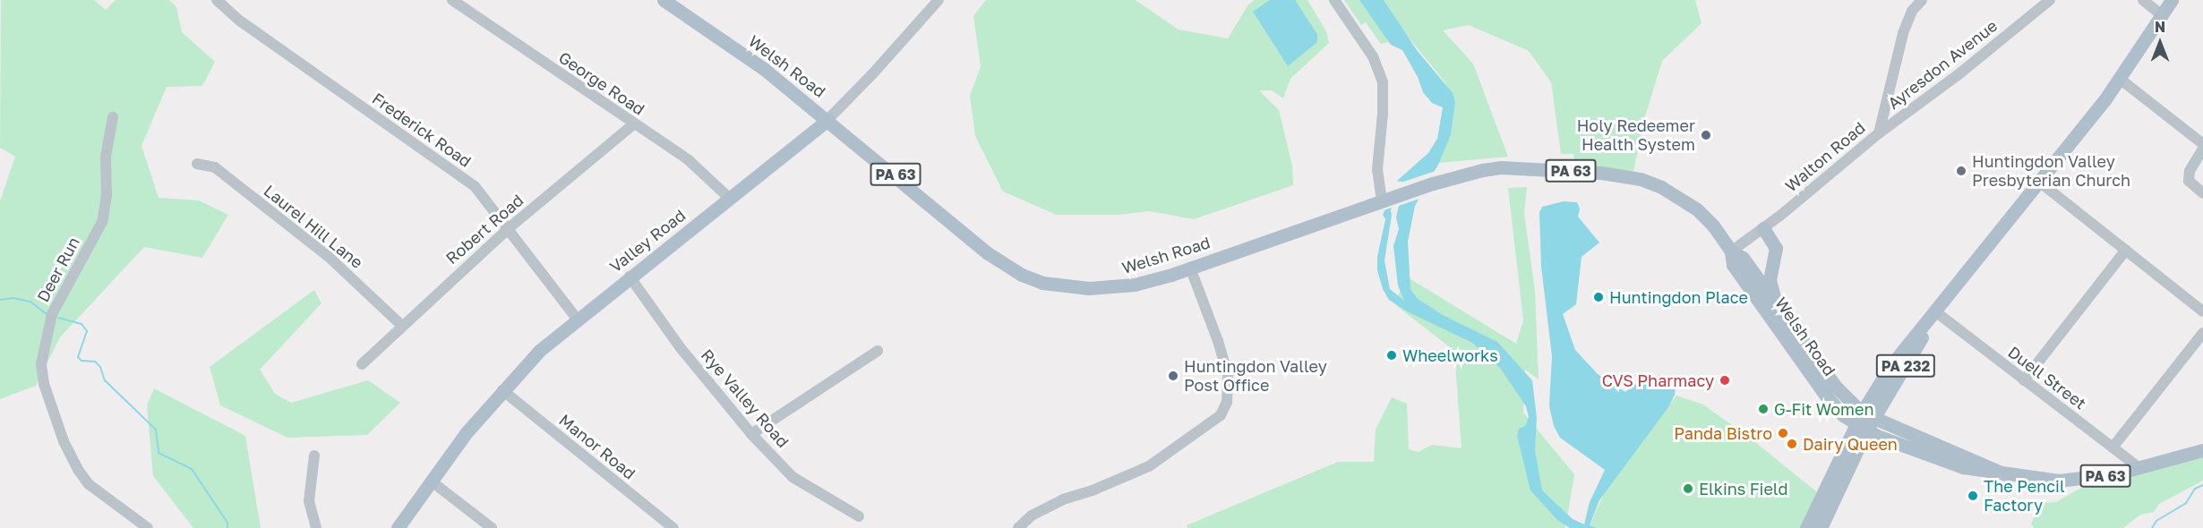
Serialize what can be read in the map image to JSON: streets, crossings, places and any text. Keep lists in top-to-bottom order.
{
  "streets": {
    "main road": [
      "Welsh Road",
      "PA 63",
      "Valley Road",
      "PA 232"
    ],
    "street": [
      "Ayresdon Avenue",
      "George Road",
      "Frederick Road",
      "Walton Road",
      "Laurel Hill Lane",
      "Robert Road",
      "Deer Run",
      "Duell Street",
      "Rye Valley Road",
      "Manor Road"
    ]
  },
  "crossings": [
    ["Ayresdon Avenue", "Walton Road"],
    ["Welsh Road", "Walton Road"],
    ["Welsh Road", "PA 63"],
    ["Welsh Road", "Valley Road"],
    ["Welsh Road", "PA 232"],
    ["George Road", "Robert Road"],
    ["George Road", "Valley Road"],
    ["Frederick Road", "Robert Road"],
    ["Frederick Road", "Valley Road"],
    ["PA 63", "PA 232"],
    ["PA 63", "Duell Street"],
    ["Laurel Hill Lane", "Robert Road"],
    ["Valley Road", "Rye Valley Road"],
    ["Valley Road", "Manor Road"],
    ["PA 232", "Duell Street"]
  ],
  "places": [
    "Holy Redeemer Health System",
    "Huntingdon Valley Presbyterian Church",
    "Huntingdon Place",
    "Wheelworks",
    "Huntingdon Valley Post Office",
    "CVS Pharmacy",
    "G-Fit Women",
    "Panda Bistro",
    "Dairy Queen",
    "Elkins Field",
    "The Pencil Factory"
  ],
  "north": "top"
}
